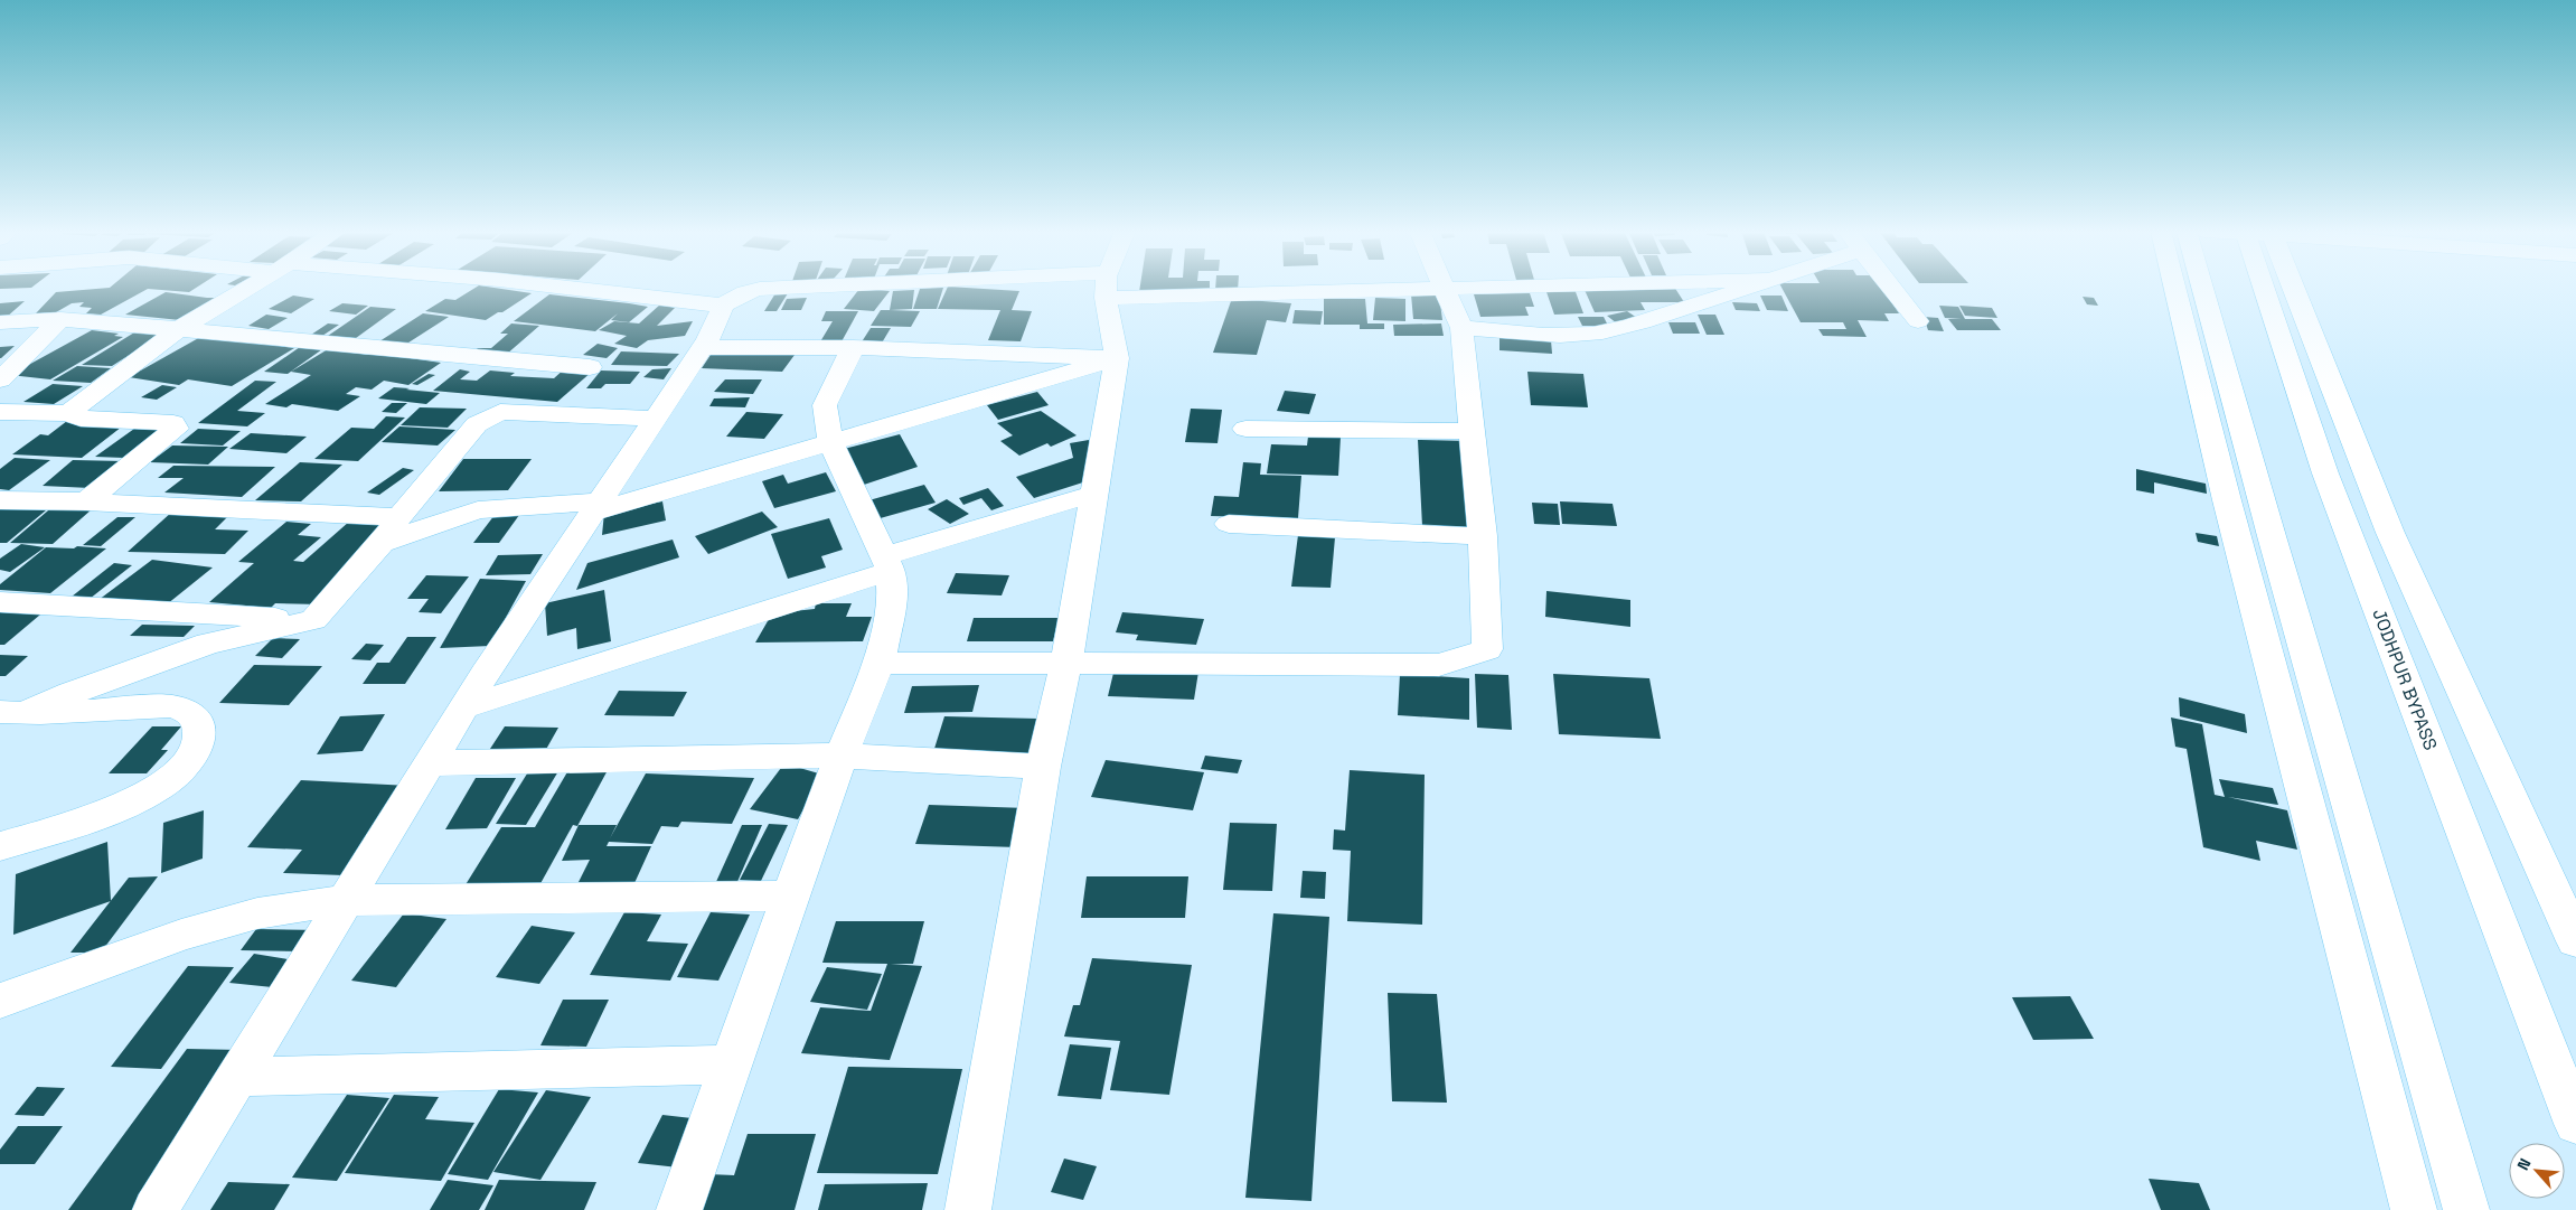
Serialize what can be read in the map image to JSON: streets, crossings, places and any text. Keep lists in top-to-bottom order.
{
  "streets": {
    "main road": ["JODHPUR BYPASS"]
  },
  "north": "top left"
}
